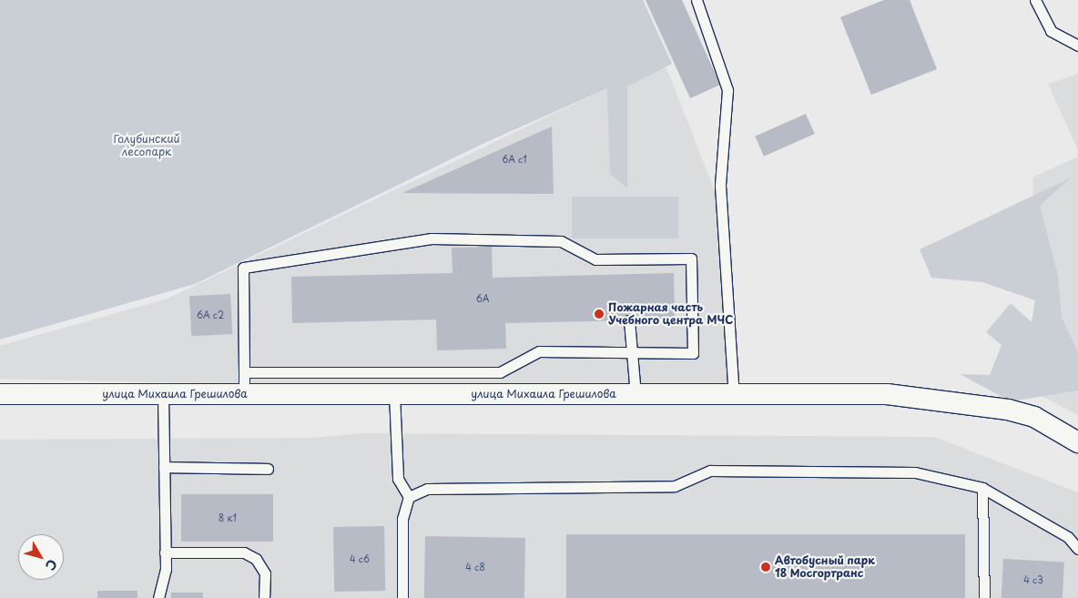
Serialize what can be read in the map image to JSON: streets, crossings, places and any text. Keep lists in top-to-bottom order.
{
  "streets": {
    "street": ["улица Михаила Грешилова"]
  },
  "parks": ["Голубинский лесопарк"],
  "places": ["Пожарная часть Учебного центра МЧС", "Автобусный парк 18 Мосгортранс"],
  "house_numbers": [
    "6А с1",
    "6А",
    "6А с2",
    "8 к1",
    "4 с6",
    "4 с8",
    "4 с3"
  ],
  "north": "bottom right"
}
